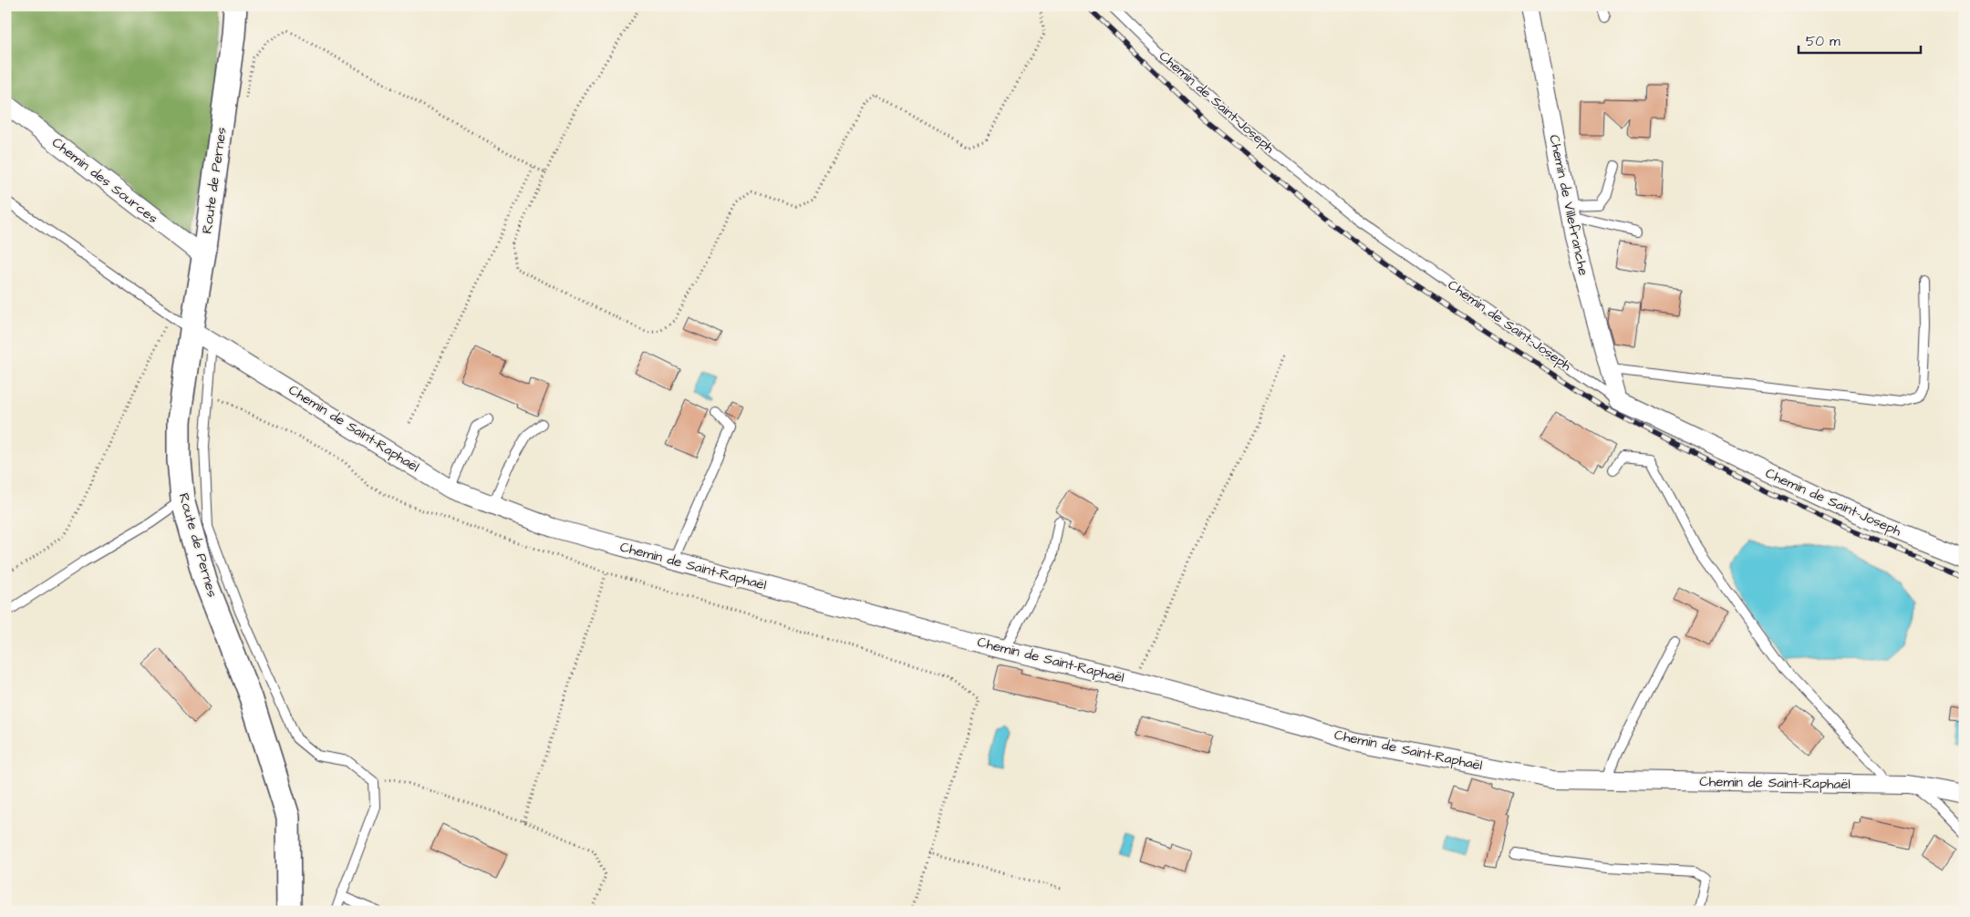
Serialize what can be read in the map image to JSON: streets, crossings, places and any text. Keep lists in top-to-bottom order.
{
  "streets": {
    "street": [
      "Chemin de Saint-Joseph",
      "Chemin des Sources",
      "Route de Pernes",
      "Chemin de Villefranche",
      "Chemin de Saint-Raphaël"
    ]
  },
  "crossings": [
    ["Chemin de Saint-Joseph", "Chemin de Villefranche"],
    ["Chemin des Sources", "Route de Pernes"],
    ["Route de Pernes", "Chemin de Saint-Raphaël"]
  ],
  "scale_bar": "50 m"
}
